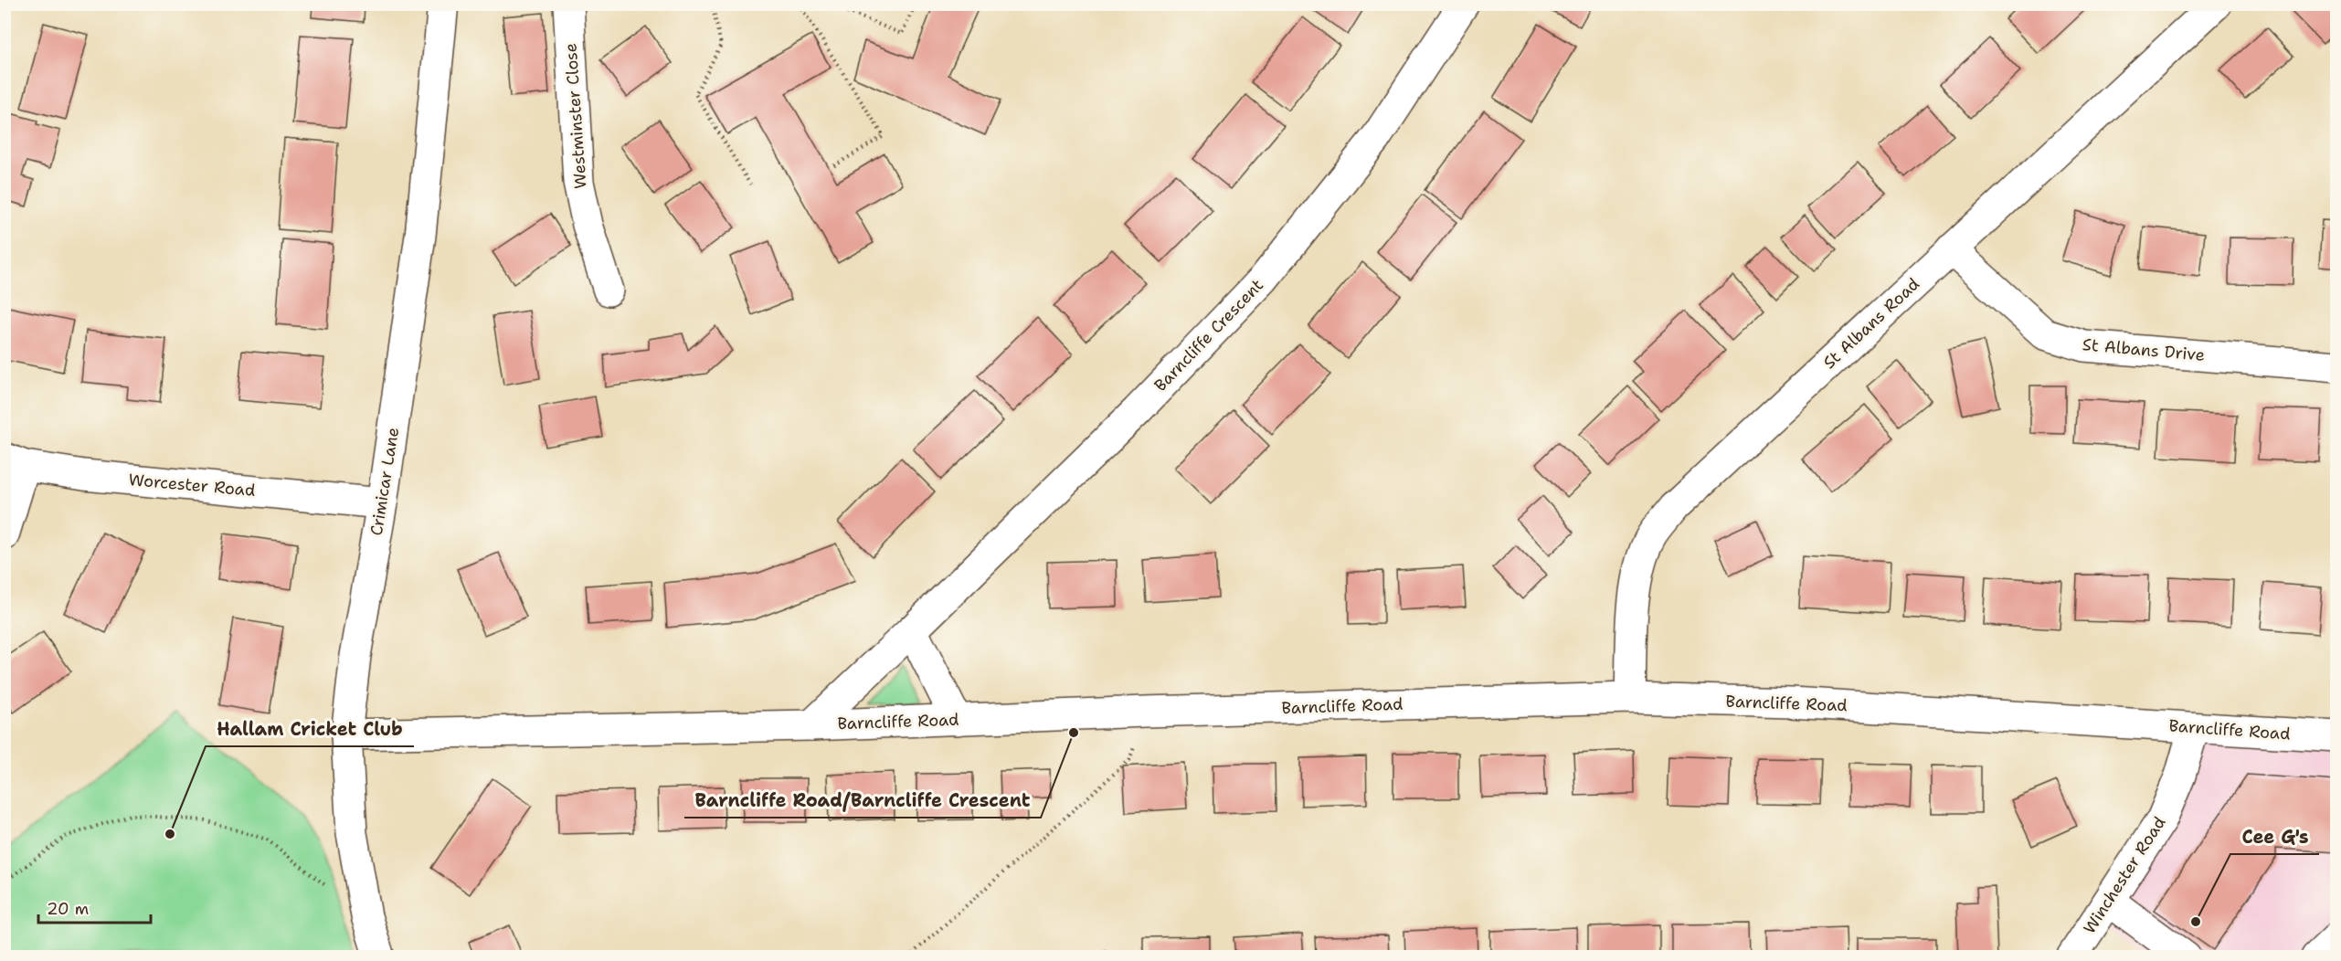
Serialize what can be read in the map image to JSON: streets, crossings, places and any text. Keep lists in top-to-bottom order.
{
  "streets": {
    "street": [
      "Westminster Close",
      "St Albans Road",
      "Barncliffe Crescent",
      "St Albans Drive",
      "Crimicar Lane",
      "Worcester Road",
      "Barncliffe Road",
      "Winchester Road"
    ]
  },
  "crossings": [
    ["St Albans Road", "St Albans Drive"],
    ["St Albans Road", "Barncliffe Road"],
    ["Barncliffe Crescent", "Barncliffe Road"],
    ["Crimicar Lane", "Worcester Road"],
    ["Crimicar Lane", "Barncliffe Road"],
    ["Barncliffe Road", "Winchester Road"]
  ],
  "places": ["Barncliffe Road/Barncliffe Crescent", "Hallam Cricket Club", "Cee G's"],
  "scale_bar": "20 m"
}
